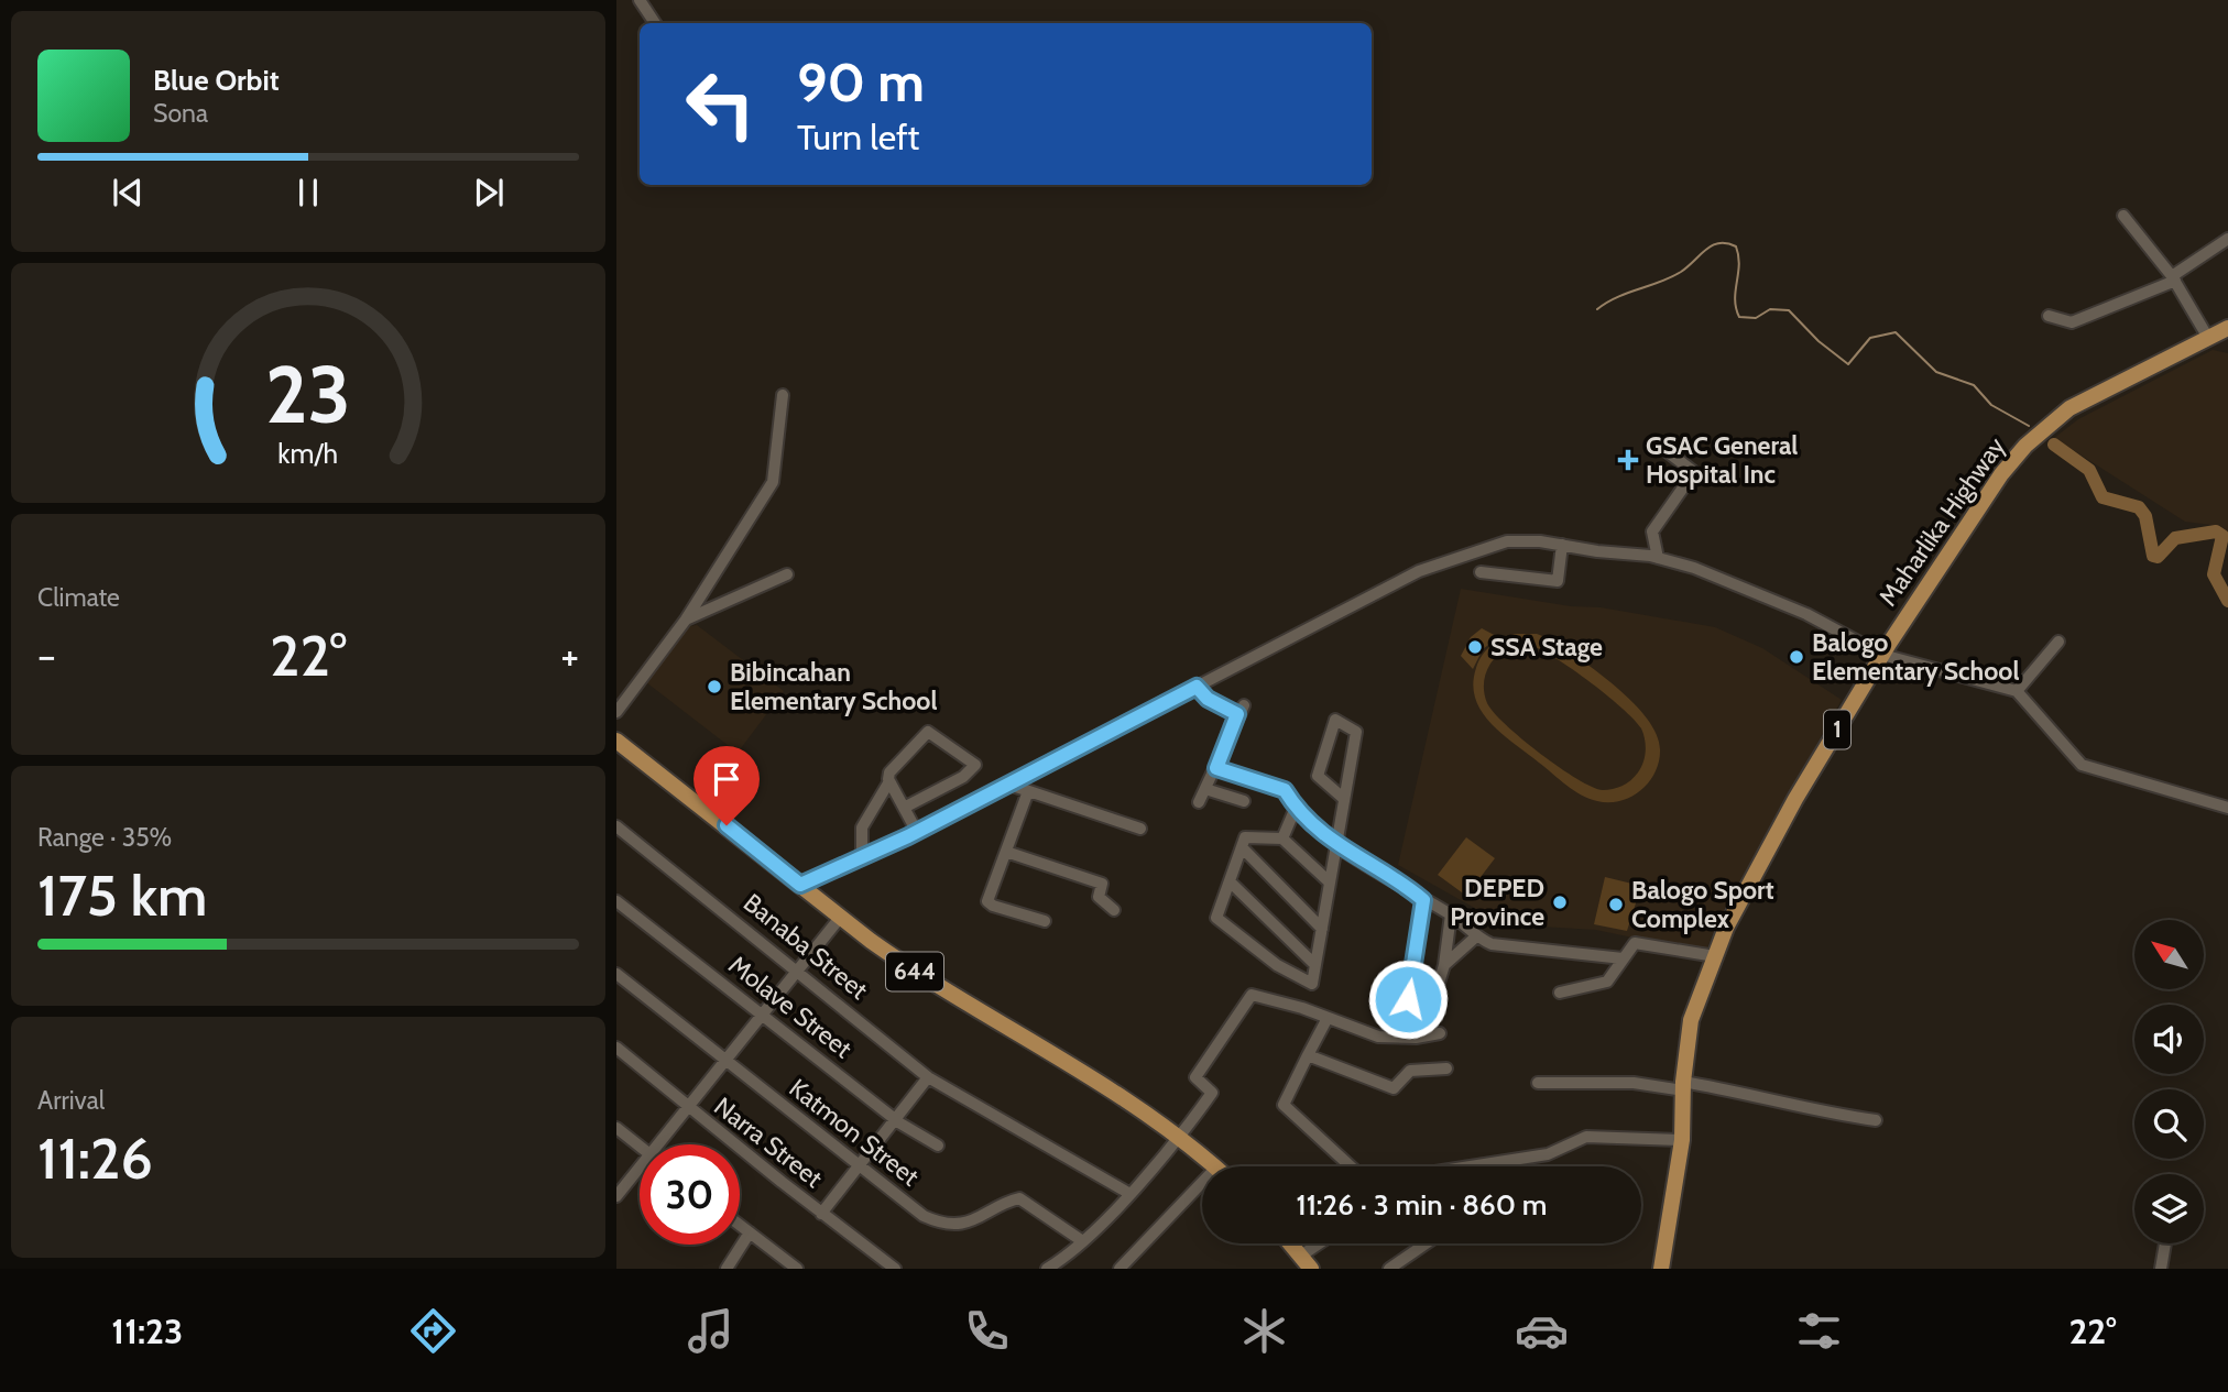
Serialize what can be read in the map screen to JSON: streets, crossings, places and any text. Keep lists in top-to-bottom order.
{
  "streets": {
    "main road": ["Maharlika Highway", "1", "644"],
    "street": [
      "Banaba Street",
      "Molave Street",
      "Katmon Street",
      "Narra Street"
    ]
  },
  "places": {
    "health": ["GSAC General Hospital Inc"],
    "other": [
      "SSA Stage",
      "Balogo Elementary School",
      "Bibincahan Elementary School",
      "DEPED Province",
      "Balogo Sport Complex"
    ]
  },
  "north": "top left",
  "page": {
    "turn": ["90 m", "Turn left"],
    "song": ["Blue Orbit", "Sona"],
    "tile": [
      "Climate",
      ["Range · 35%", "175 km"],
      ["Arrival", "11:26"]
    ],
    "heat": ["−", "22°", "+"],
    "limit": "30",
    "trip": "11:26 · 3 min · 860 m",
    "tabs": ["11:23", "22°"],
    "gauge": ["23", "km/h"]
  }
}
